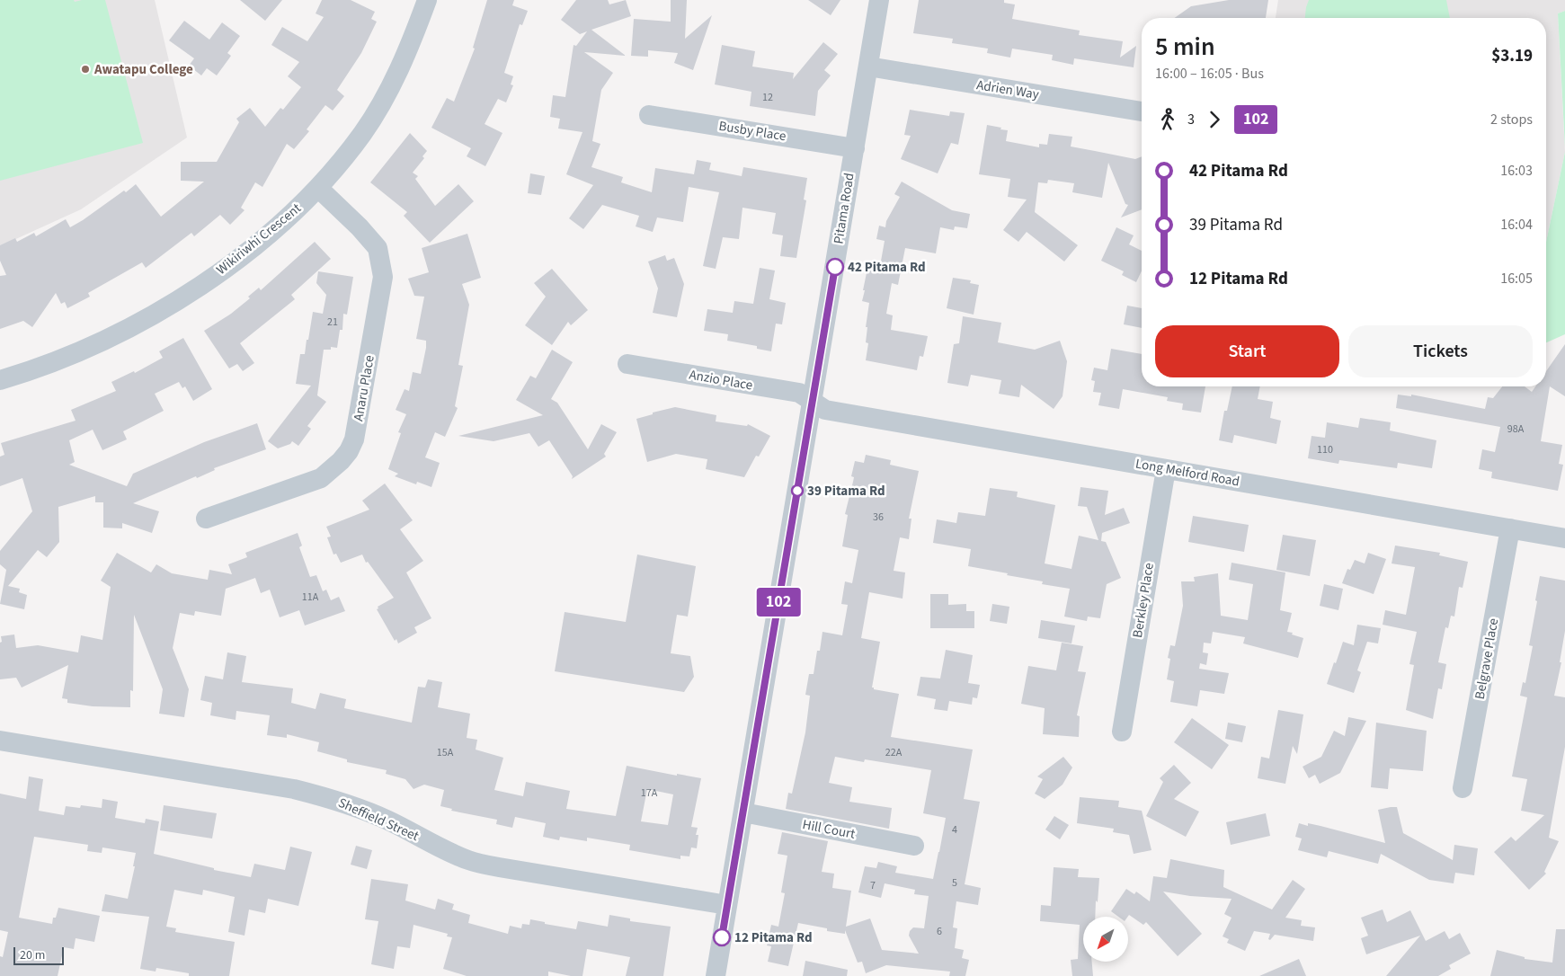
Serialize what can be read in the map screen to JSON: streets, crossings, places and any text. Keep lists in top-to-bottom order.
{
  "streets": {
    "street": [
      "Adrien Way",
      "Busby Place",
      "Pitama Road",
      "Wikiriwhi Crescent",
      "Anzio Place",
      "Anaru Place",
      "Long Melford Road",
      "Berkley Place",
      "Belgrave Place",
      "Sheffield Street",
      "Hill Court"
    ]
  },
  "crossings": [
    ["Adrien Way", "Pitama Road"],
    ["Busby Place", "Pitama Road"],
    ["Pitama Road", "Anzio Place"],
    ["Pitama Road", "Long Melford Road"],
    ["Pitama Road", "Sheffield Street"],
    ["Pitama Road", "Hill Court"],
    ["Wikiriwhi Crescent", "Anaru Place"],
    ["Anzio Place", "Long Melford Road"],
    ["Long Melford Road", "Berkley Place"],
    ["Long Melford Road", "Belgrave Place"]
  ],
  "places": [
    "Awatapu College",
    "42 Pitama Rd",
    "39 Pitama Rd",
    "12 Pitama Rd"
  ],
  "lines": ["bus line 102"],
  "house_numbers": [
    "12",
    "21",
    "98A",
    "110",
    "36",
    "11A",
    "15A",
    "22A",
    "17A",
    "4",
    "5",
    "7",
    "6"
  ],
  "scale_bar": "20 m",
  "north": "bottom left",
  "page": {
    "on_map": "102",
    "heading": ["5 min", "16:00 – 16:05 · Bus", "$3.19"],
    "legs": ["3", "102", "2 stops"],
    "list": [
      {
        "name": "42 Pitama Rd",
        "value": "16:03"
      },
      {
        "name": "39 Pitama Rd",
        "value": "16:04"
      },
      {
        "name": "12 Pitama Rd",
        "value": "16:05"
      }
    ],
    "buttons": ["Start", "Tickets"],
    "scale": "20 m"
  }
}
